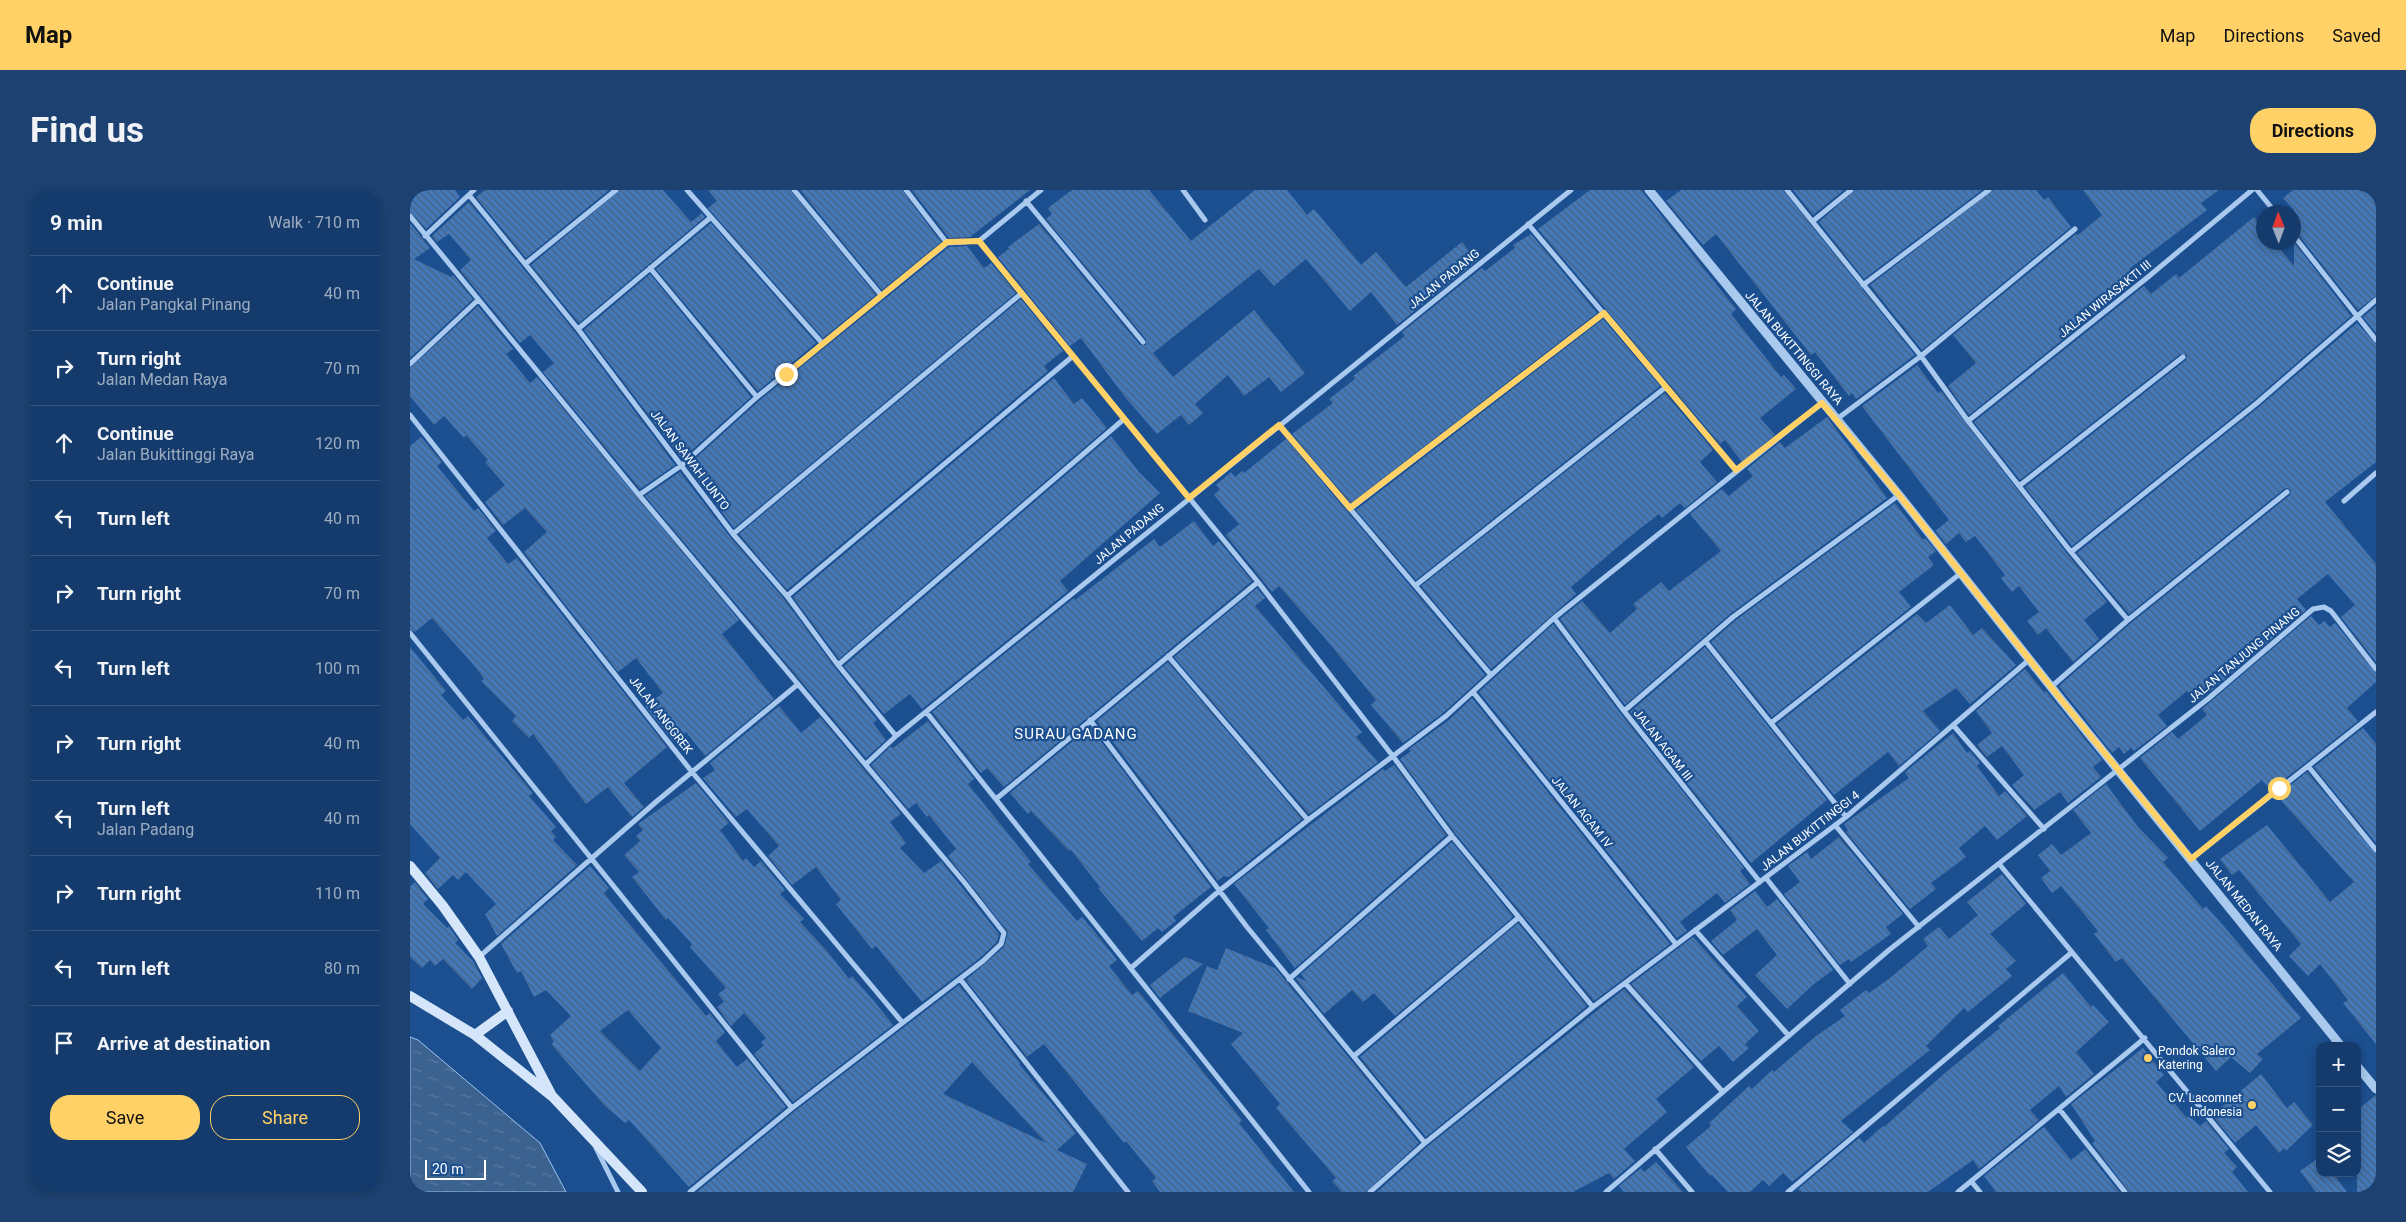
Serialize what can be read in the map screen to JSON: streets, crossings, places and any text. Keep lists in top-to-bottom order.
{
  "streets": {
    "street": [
      "JALAN PADANG",
      "JALAN WIRASAKTI III",
      "JALAN BUKITTINGGI RAYA",
      "JALAN SAWAH LUNTO",
      "JALAN TANJUNG PINANG",
      "JALAN ANGGREK",
      "JALAN AGAM III",
      "JALAN AGAM IV",
      "JALAN BUKITTINGGI 4",
      "JALAN MEDAN RAYA"
    ]
  },
  "crossings": [
    ["JALAN PADANG", "JALAN SAWAH LUNTO"],
    ["JALAN BUKITTINGGI RAYA", "JALAN BUKITTINGGI 4"],
    ["JALAN BUKITTINGGI RAYA", "JALAN MEDAN RAYA"],
    ["JALAN TANJUNG PINANG", "JALAN MEDAN RAYA"],
    ["JALAN AGAM III", "JALAN BUKITTINGGI 4"],
    ["JALAN AGAM IV", "JALAN BUKITTINGGI 4"]
  ],
  "districts": ["SURAU GADANG"],
  "places": ["Pondok Salero Katering", "CV. Lacomnet Indonesia"],
  "scale_bar": "20 m",
  "north": "top",
  "page": {
    "header": "Map",
    "nav": ["Map", "Directions", "Saved"],
    "buttons": [
      "Directions",
      ["Save", "Share"]
    ],
    "title": "Find us",
    "heading": ["9 min", "Walk · 710 m"],
    "list": [
      ["Continue", "Jalan Pangkal Pinang", "40 m"],
      ["Turn right", "Jalan Medan Raya", "70 m"],
      ["Continue", "Jalan Bukittinggi Raya", "120 m"],
      ["Turn left", "40 m"],
      ["Turn right", "70 m"],
      ["Turn left", "100 m"],
      ["Turn right", "40 m"],
      ["Turn left", "Jalan Padang", "40 m"],
      ["Turn right", "110 m"],
      ["Turn left", "80 m"],
      "Arrive at destination"
    ],
    "map_buttons": ["+", "−"],
    "scale": "20 m"
  }
}
